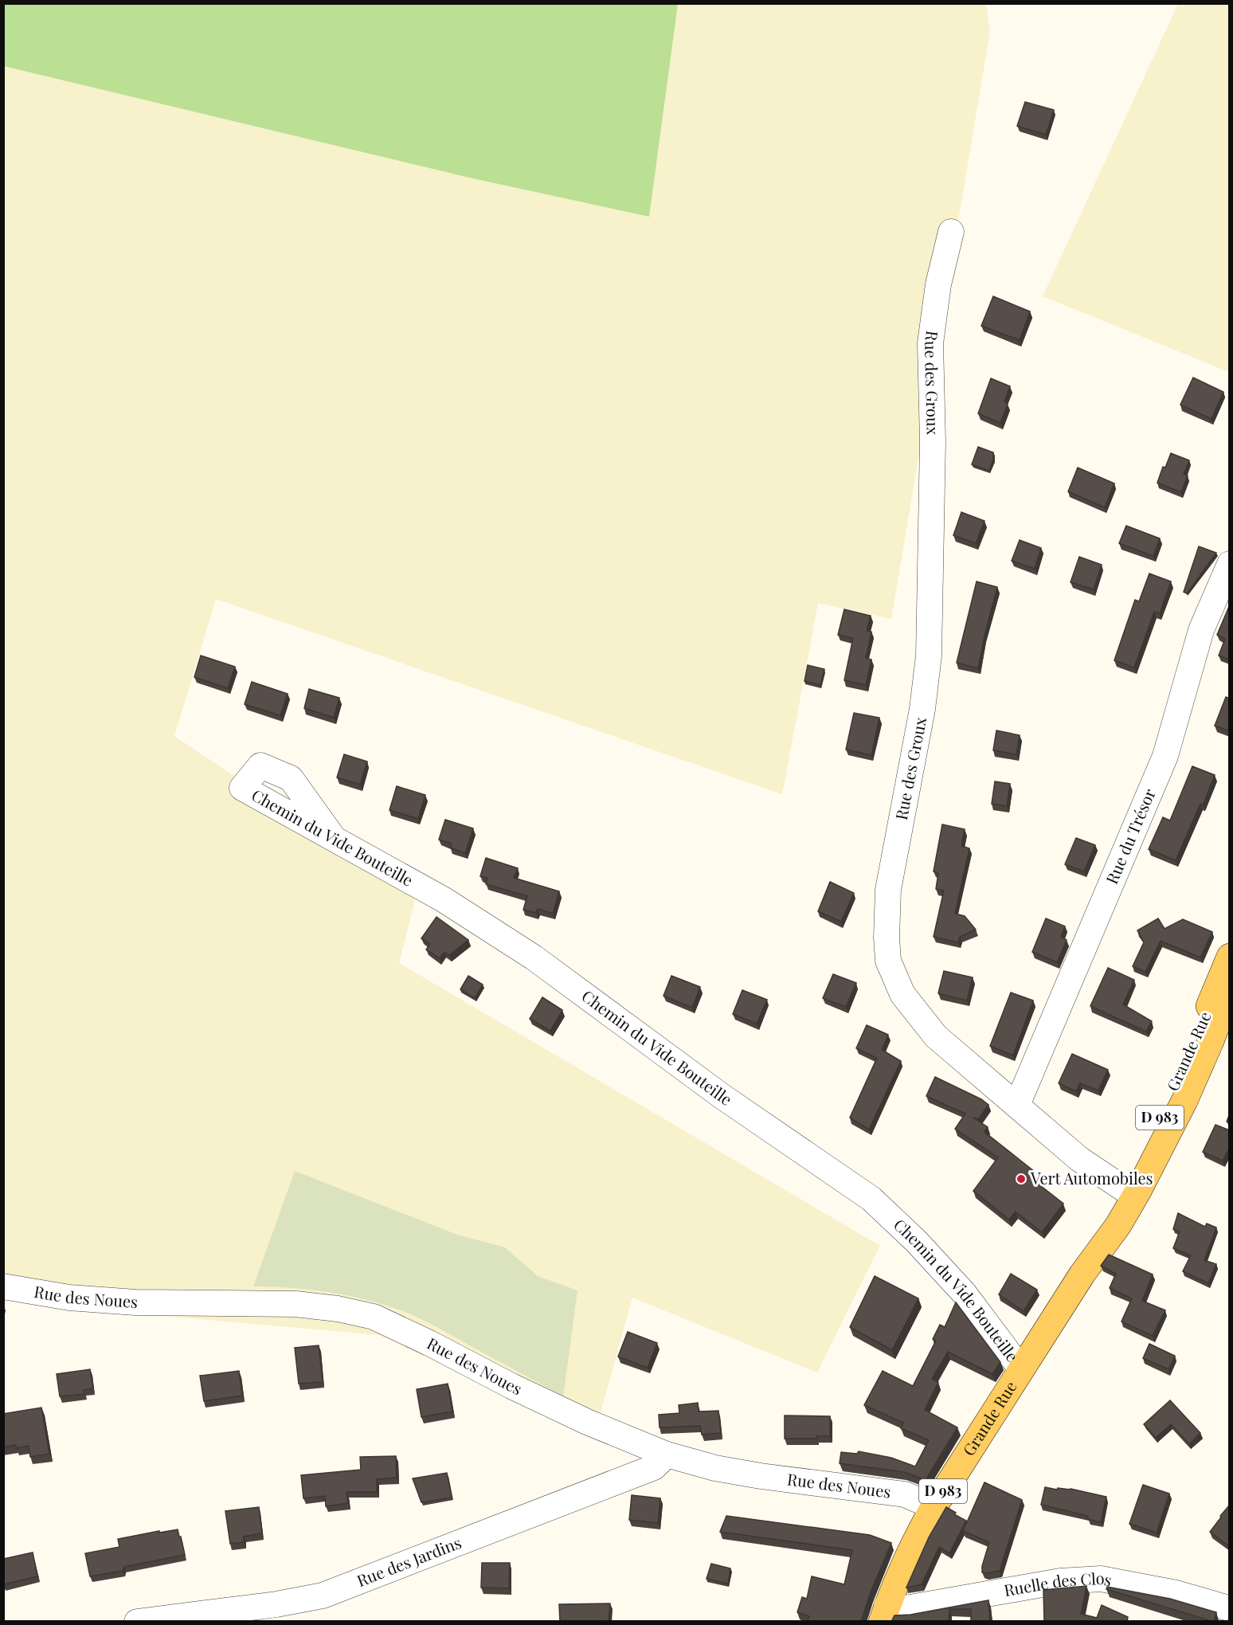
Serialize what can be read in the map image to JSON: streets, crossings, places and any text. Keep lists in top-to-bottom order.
{
  "streets": {
    "main road": ["Grande Rue", "D 983"],
    "street": [
      "Rue des Groux",
      "Rue du Trésor",
      "Chemin du Vide Bouteille",
      "Rue des Noues",
      "Rue des Jardins",
      "Ruelle des Clos"
    ]
  },
  "crossings": [
    ["Rue des Groux", "Rue du Trésor"],
    ["Rue des Groux", "Grande Rue"],
    ["Chemin du Vide Bouteille", "Grande Rue"],
    ["Grande Rue", "Rue des Noues"],
    ["Grande Rue", "Ruelle des Clos"],
    ["Rue des Noues", "Rue des Jardins"]
  ],
  "places": ["Vert Automobiles"]
}
